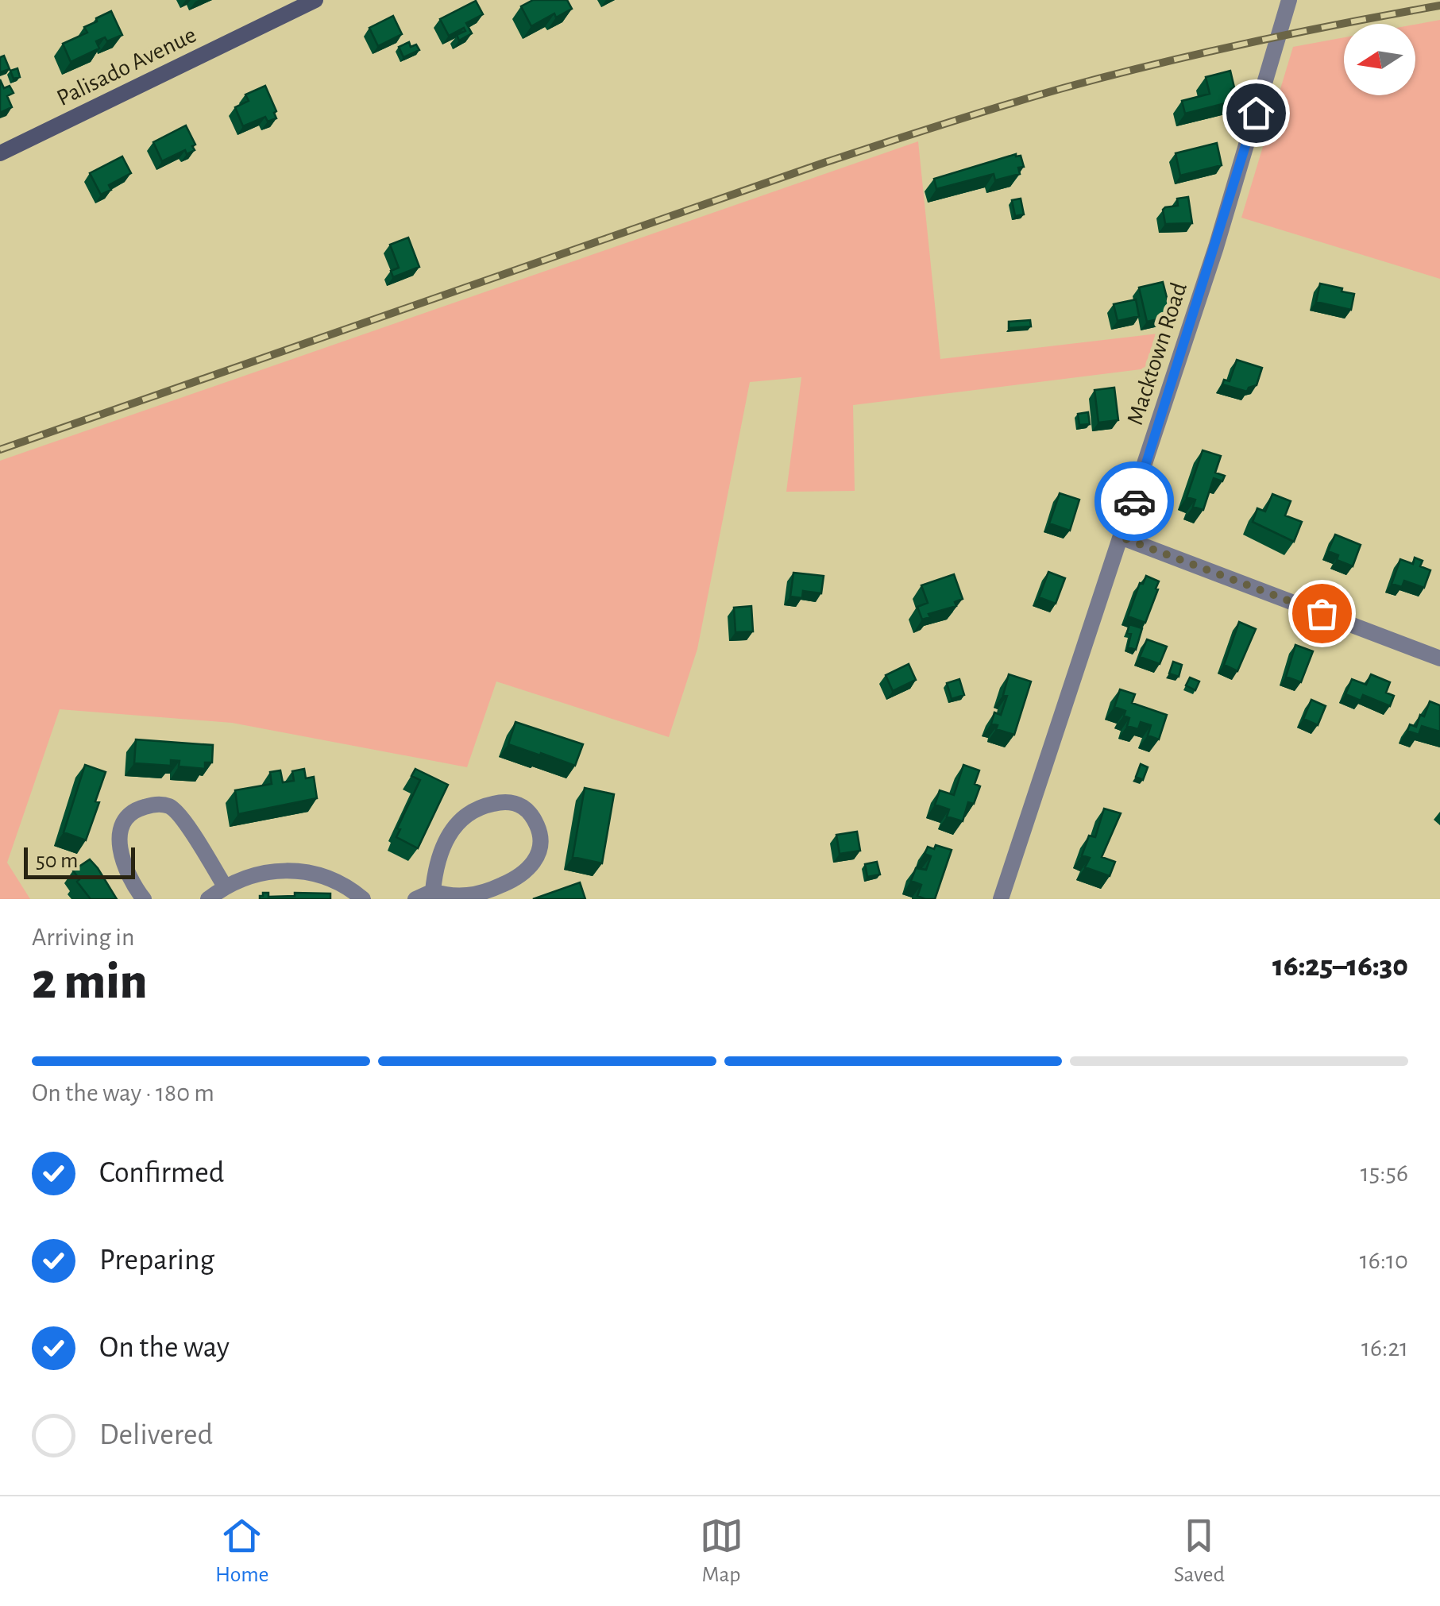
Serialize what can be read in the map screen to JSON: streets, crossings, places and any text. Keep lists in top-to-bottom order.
{
  "streets": {
    "main road": ["Palisado Avenue"],
    "street": ["Macktown Road"]
  },
  "scale_bar": "50 m",
  "north": "left",
  "page": {
    "scale": "50 m",
    "heading": ["2 min", "Arriving in", "16:25–16:30"],
    "bar": "On the way · 180 m",
    "list": [
      ["Confirmed", "15:56"],
      ["Preparing", "16:10"],
      ["On the way", "16:21"],
      "Delivered"
    ],
    "tabs": ["Home", "Map", "Saved"]
  }
}
